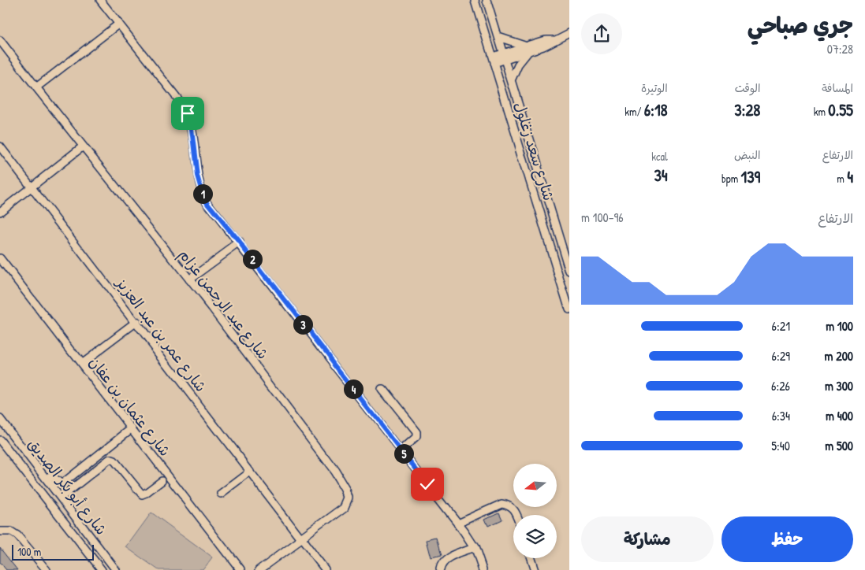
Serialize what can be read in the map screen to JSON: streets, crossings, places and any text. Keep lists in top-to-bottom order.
{
  "streets": {
    "street": [
      "شارع سعد زغلول",
      "شارع عبد الرحمن عزام",
      "شارع عمر بن عبد العزيز",
      "شارع عثمان بن عفان",
      "شارع أبو بكر الصديق"
    ]
  },
  "crossings": [
    ["شارع عبد الرحمن عزام", "شارع عمر بن عبد العزيز"]
  ],
  "scale_bar": "100 m",
  "north": "left",
  "page": {
    "heading": ["جري صباحي", "07:28"],
    "stats": [
      ["المسافة", "0.55 km"],
      ["الوقت", "3:28"],
      ["الوتيرة", "6:18 /km"],
      ["الارتفاع", "4 m"],
      ["النبض", "139 bpm"],
      ["kcal", "34"]
    ],
    "pins": [
      "1",
      "2",
      "3",
      "4",
      "5"
    ],
    "chart": ["الارتفاع", "96–100 m"],
    "list": [
      {
        "name": "100 m",
        "note": "6:21"
      },
      {
        "name": "200 m",
        "note": "6:29"
      },
      {
        "name": "300 m",
        "note": "6:26"
      },
      {
        "name": "400 m",
        "note": "6:34"
      },
      {
        "name": "500 m",
        "note": "5:40"
      }
    ],
    "buttons": ["حفظ", "مشاركة"],
    "scale": "100 m"
  }
}
